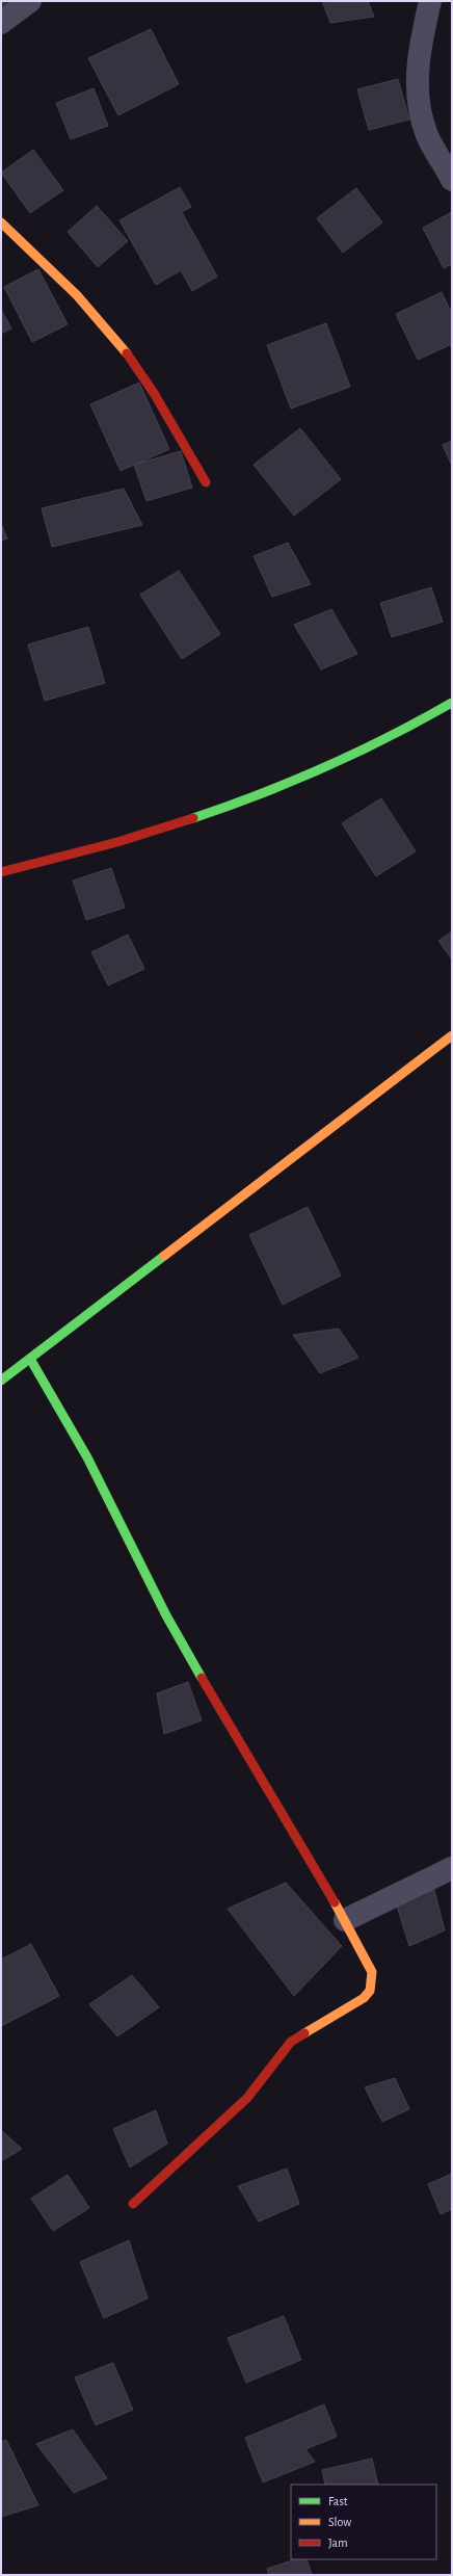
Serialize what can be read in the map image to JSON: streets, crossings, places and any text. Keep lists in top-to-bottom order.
{
  "legend": ["Fast", "Slow", "Jam"]
}
